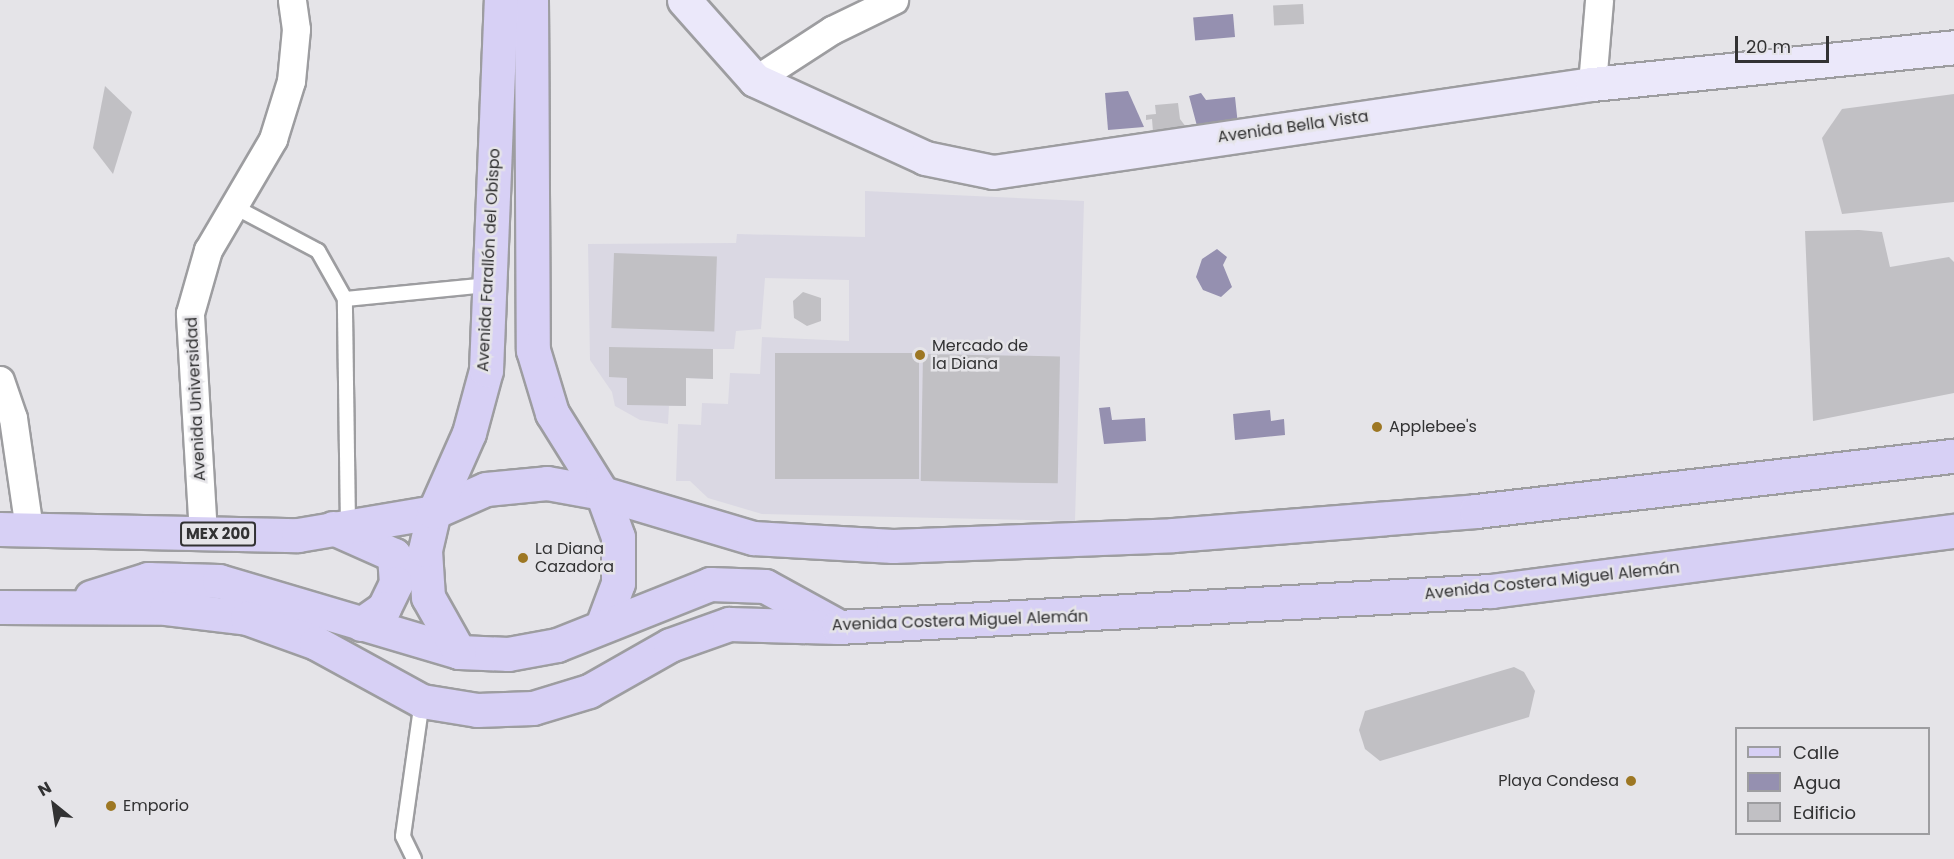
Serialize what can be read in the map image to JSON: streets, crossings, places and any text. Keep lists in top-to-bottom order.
{
  "streets": {
    "main road": [
      "Avenida Bella Vista",
      "Avenida Farallón del Obispo",
      "MEX 200",
      "Avenida Costera Miguel Alemán"
    ],
    "street": ["Avenida Universidad"]
  },
  "crossings": [
    ["Avenida Farallón del Obispo", "MEX 200"],
    ["Avenida Universidad", "MEX 200"]
  ],
  "places": [
    "Mercado de la Diana",
    "Applebee's",
    "La Diana Cazadora",
    "Playa Condesa",
    "Emporio"
  ],
  "legend": ["Calle", "Agua", "Edificio"],
  "scale_bar": "20 m",
  "north": "top left"
}
